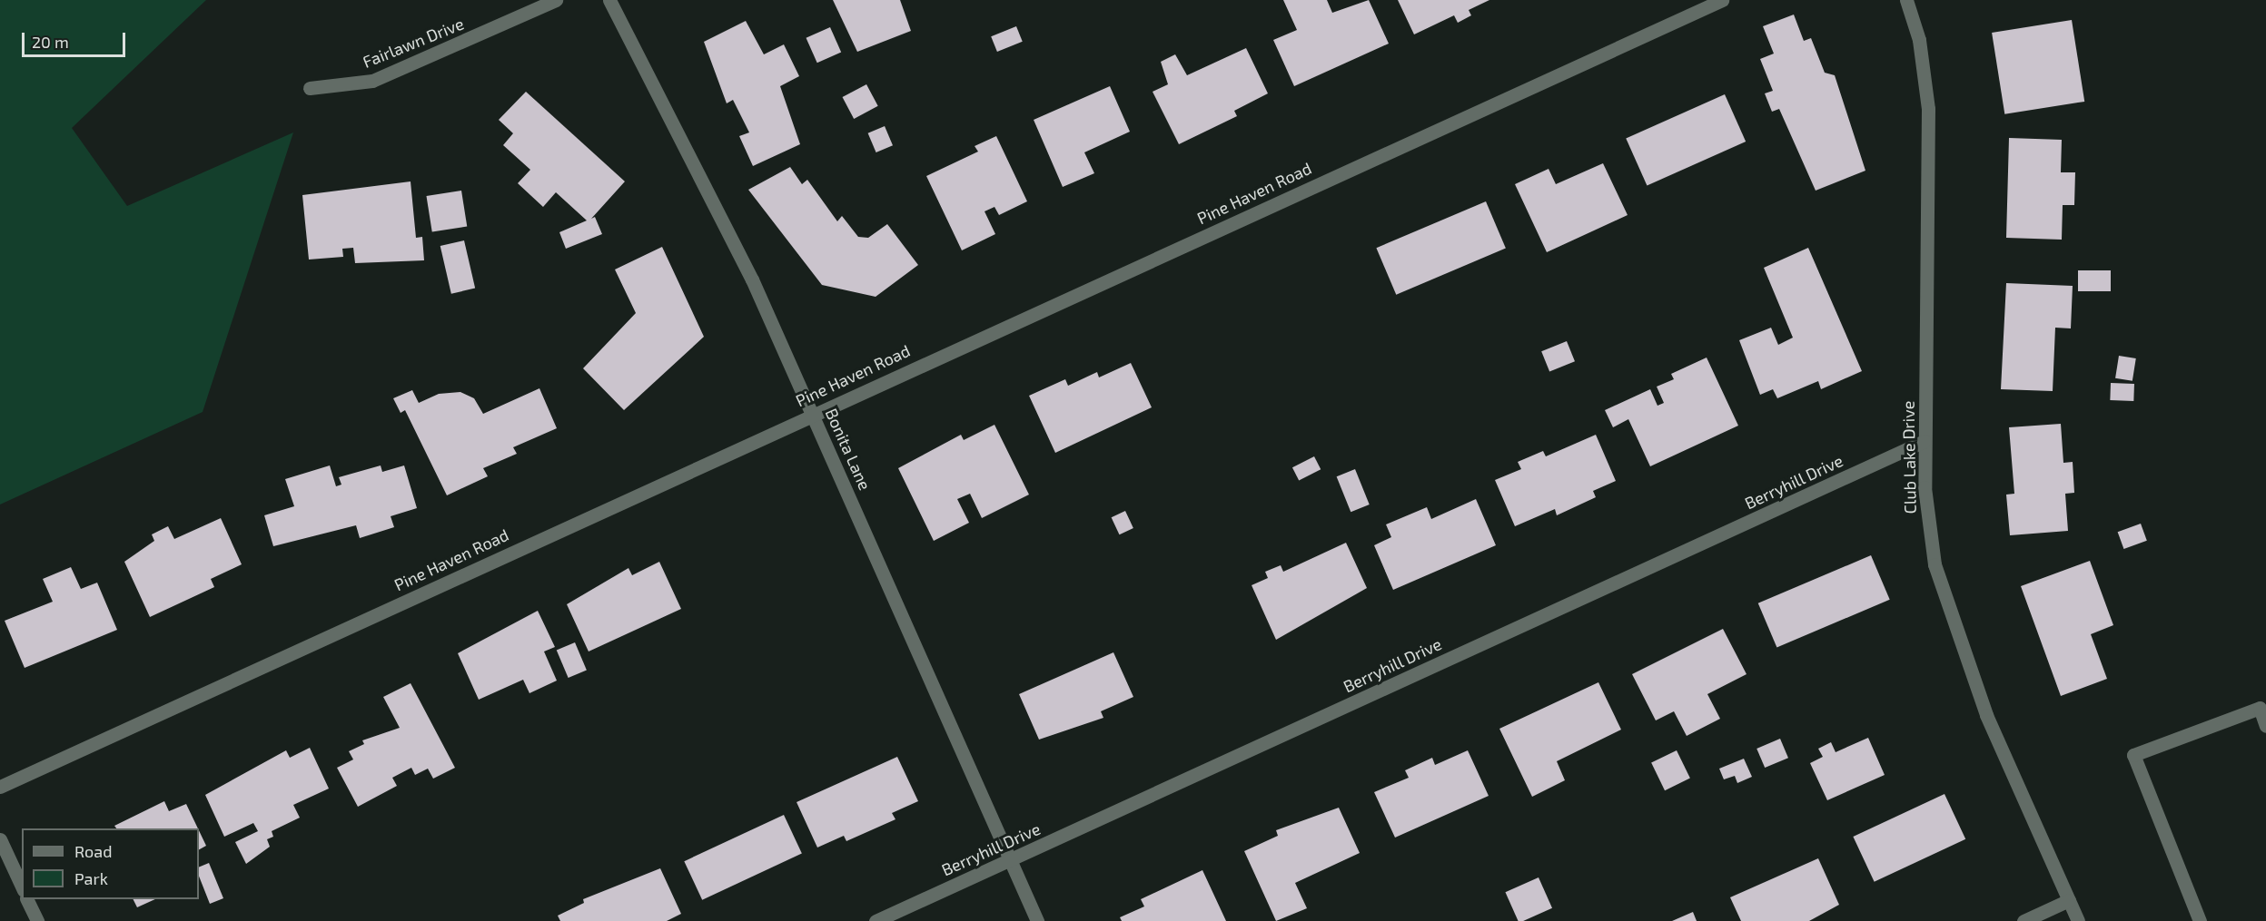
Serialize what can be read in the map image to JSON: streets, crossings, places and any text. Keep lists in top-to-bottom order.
{
  "streets": {
    "street": [
      "Fairlawn Drive",
      "Pine Haven Road",
      "Bonita Lane",
      "Club Lake Drive",
      "Berryhill Drive"
    ]
  },
  "crossings": [
    ["Pine Haven Road", "Bonita Lane"],
    ["Bonita Lane", "Berryhill Drive"],
    ["Club Lake Drive", "Berryhill Drive"]
  ],
  "legend": ["Road", "Park"],
  "scale_bar": "20 m"
}
